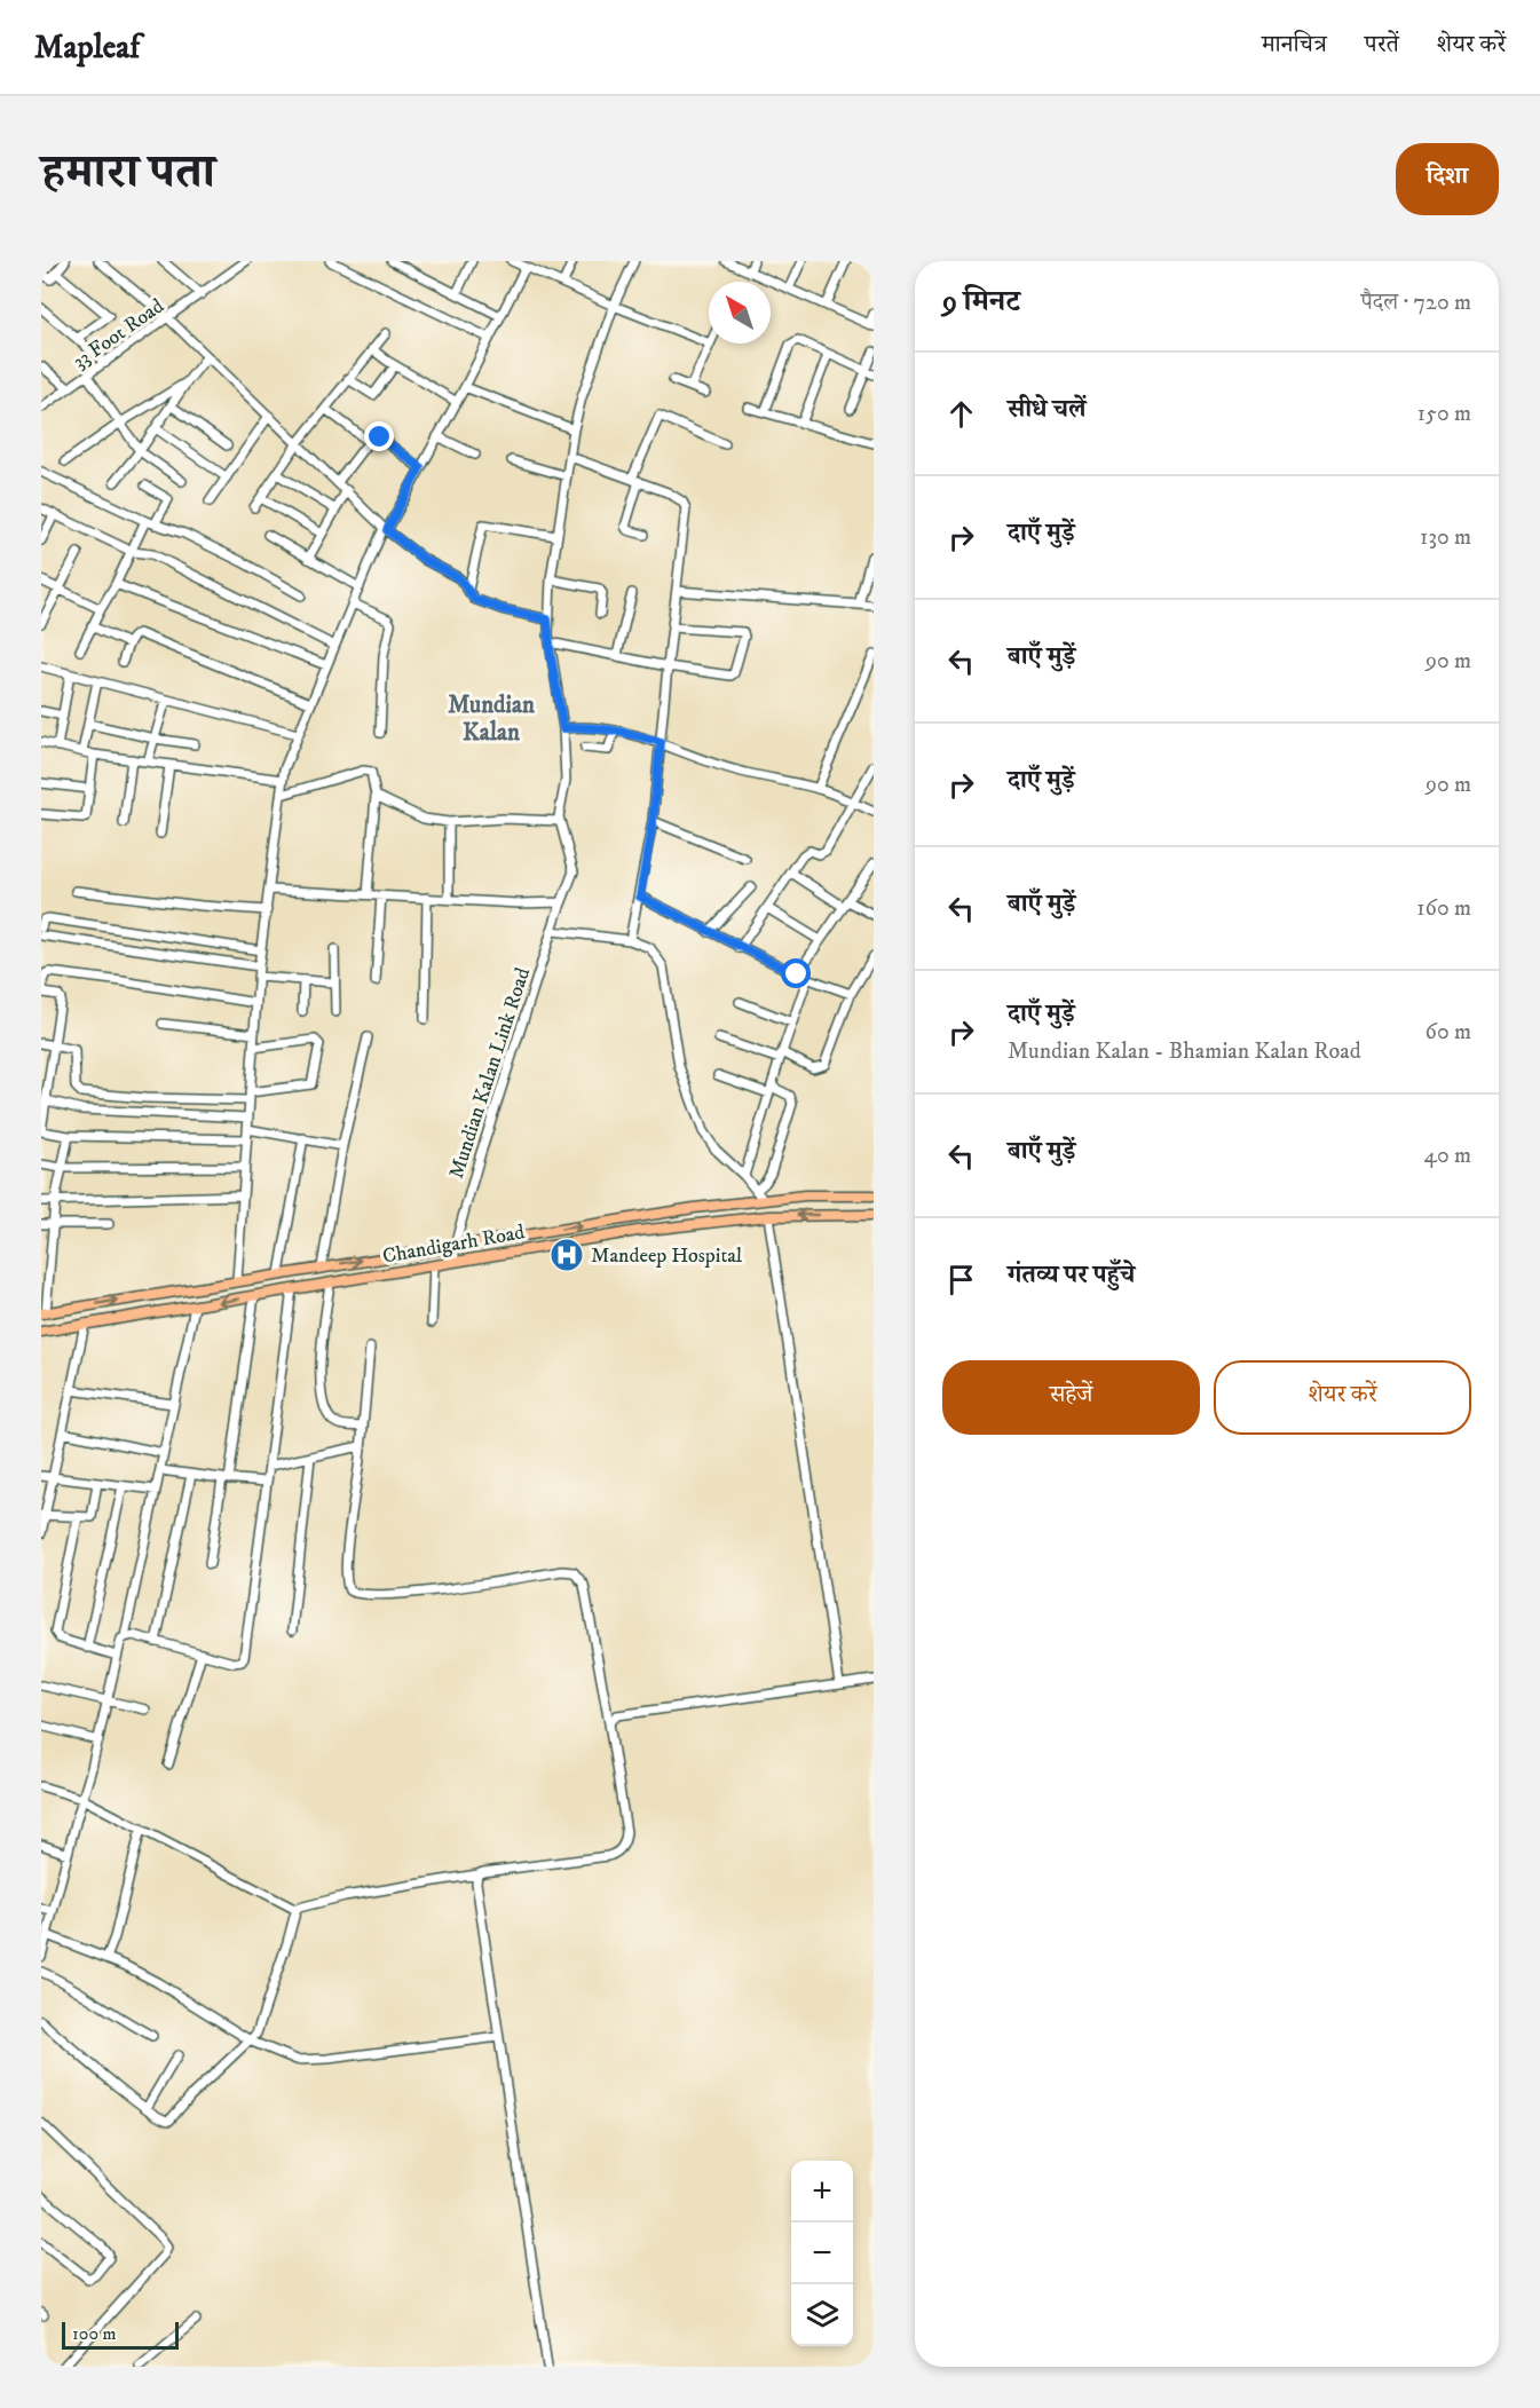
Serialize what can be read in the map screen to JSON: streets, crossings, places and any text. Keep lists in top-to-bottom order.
{
  "streets": {
    "main road": ["Chandigarh Road"],
    "street": ["33 Foot Road", "Mundian Kalan Link Road"]
  },
  "crossings": [
    ["Mundian Kalan Link Road", "Chandigarh Road"]
  ],
  "districts": ["Mundian Kalan"],
  "places": {
    "hospital": ["Mandeep Hospital"]
  },
  "scale_bar": "100 m",
  "north": "top left",
  "page": {
    "header": "Mapleaf",
    "nav": ["मानचित्र", "परतें", "शेयर करें"],
    "title": "हमारा पता",
    "buttons": [
      "दिशा",
      ["सहेजें", "शेयर करें"]
    ],
    "heading": ["9 मिनट", "पैदल · 720 m"],
    "list": [
      ["सीधे चलें", "150 m"],
      ["दाएँ मुड़ें", "130 m"],
      ["बाएँ मुड़ें", "90 m"],
      ["दाएँ मुड़ें", "90 m"],
      ["बाएँ मुड़ें", "160 m"],
      ["दाएँ मुड़ें", "Mundian Kalan - Bhamian Kalan Road", "60 m"],
      ["बाएँ मुड़ें", "40 m"],
      "गंतव्य पर पहुँचे"
    ],
    "map_buttons": ["+", "−"],
    "scale": "100 m"
  }
}
